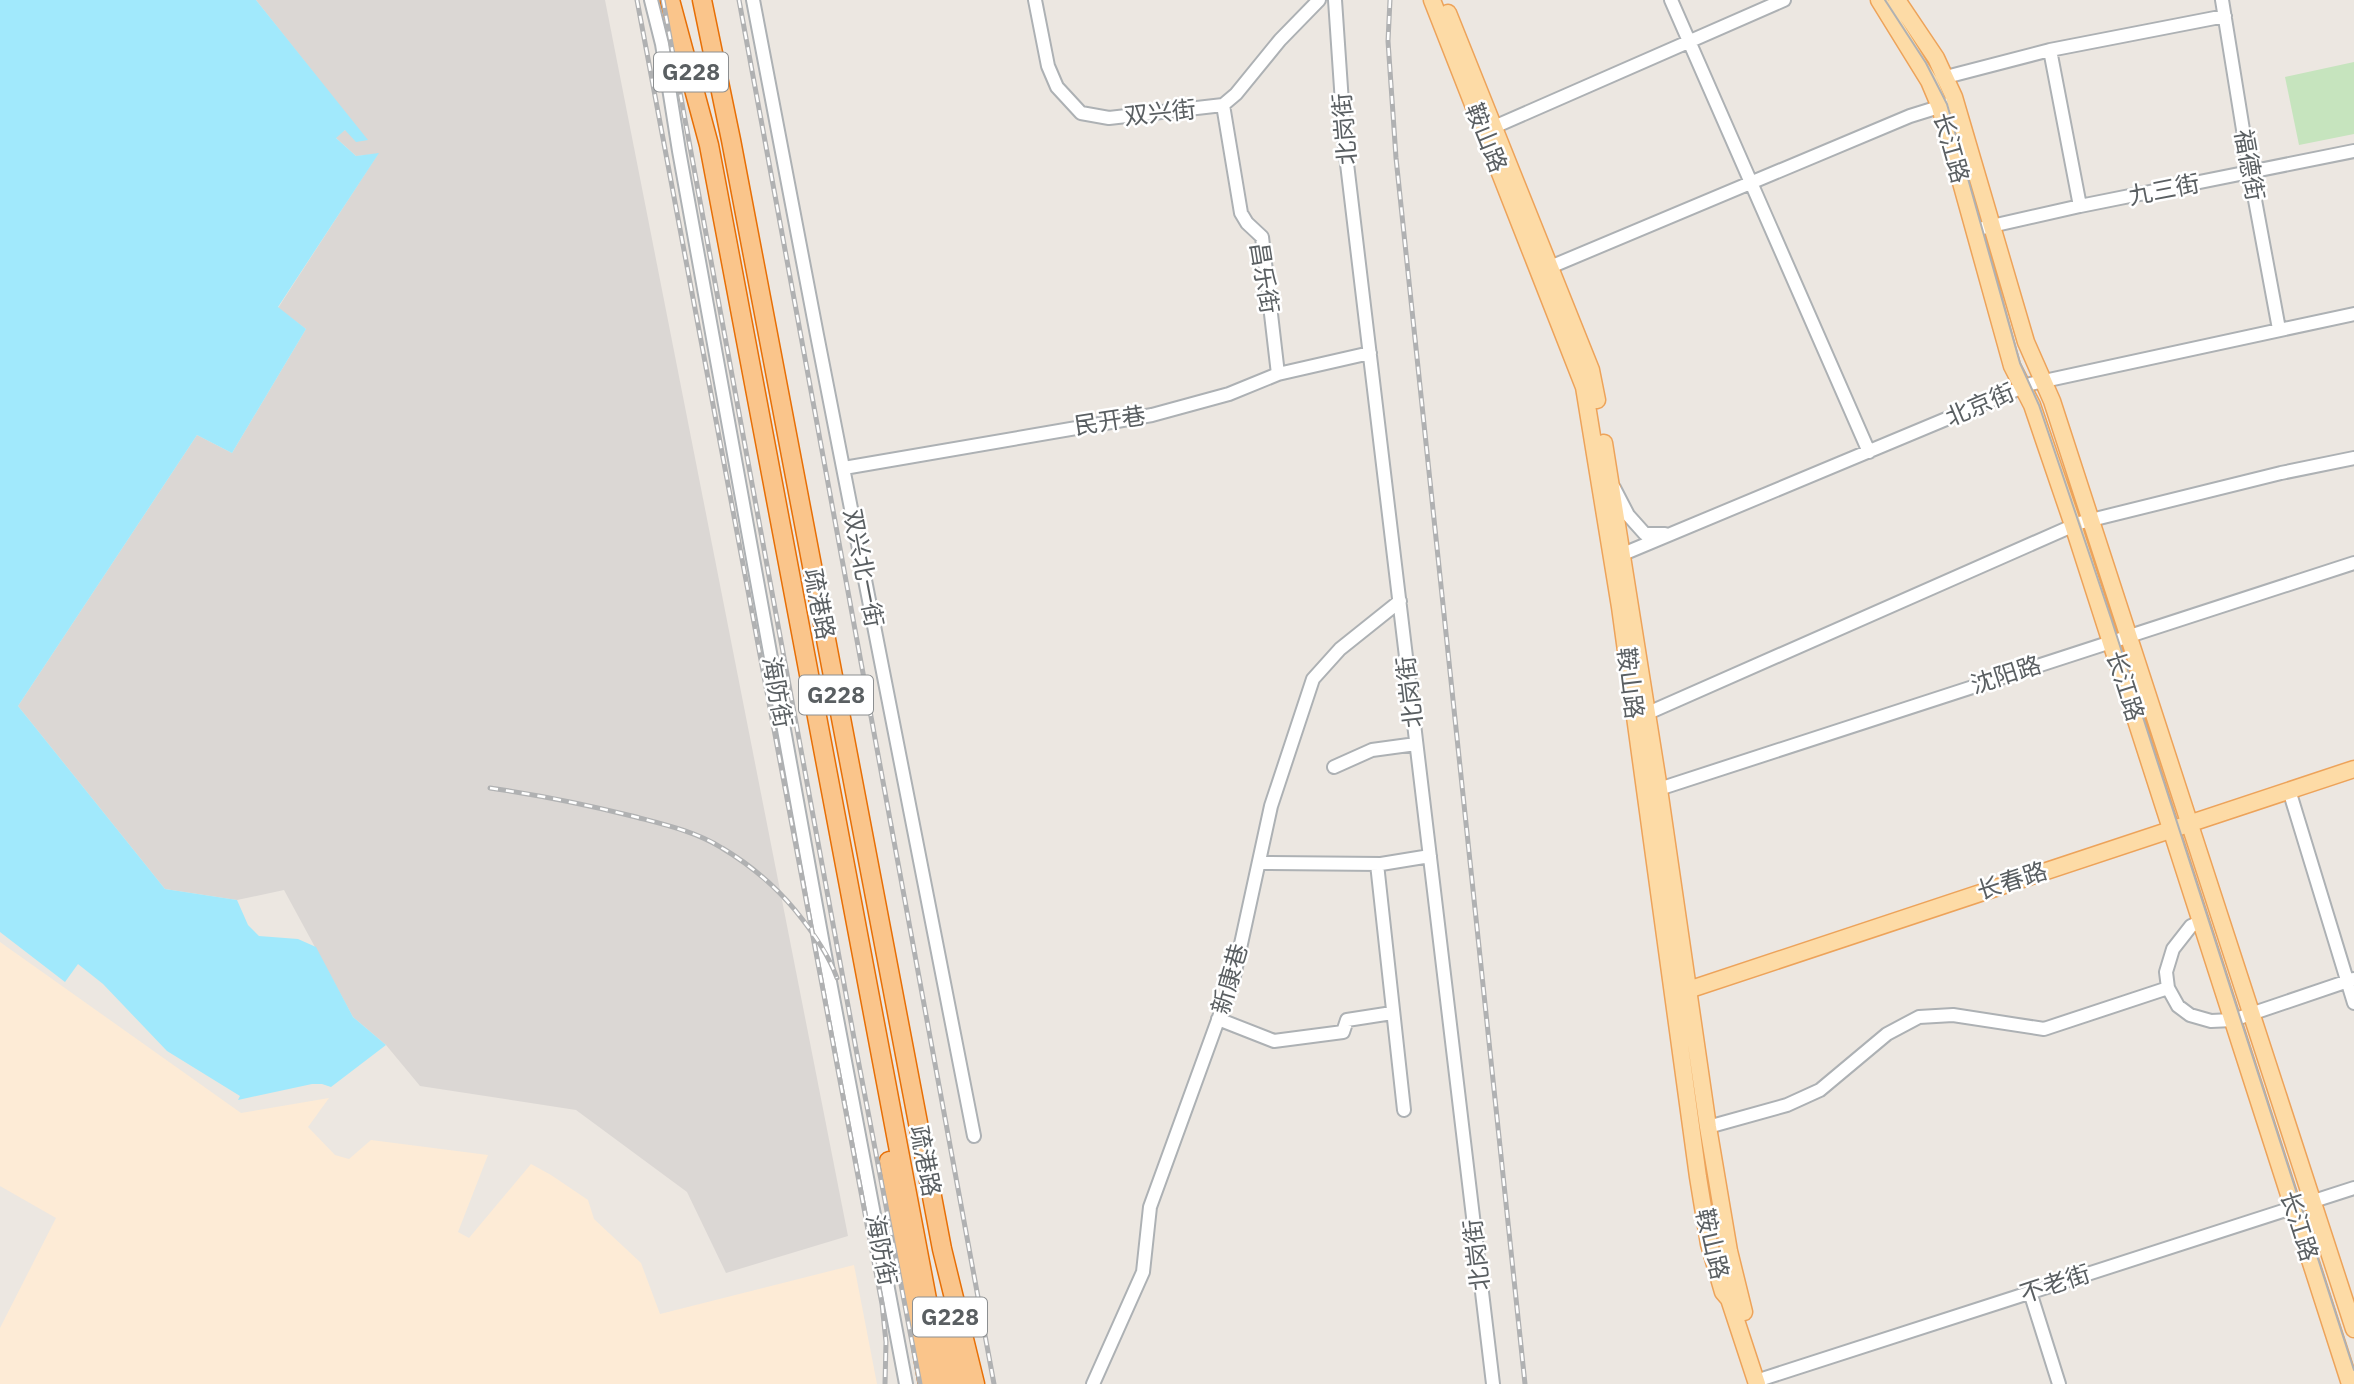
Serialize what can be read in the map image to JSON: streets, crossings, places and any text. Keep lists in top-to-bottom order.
{
  "streets": {
    "highway": ["G228", "疏港路"],
    "main road": ["鞍山路", "长江路", "长春路"],
    "street": [
      "双兴街",
      "北岗街",
      "福德街",
      "九三街",
      "昌乐街",
      "北京街",
      "民开巷",
      "双兴北一街",
      "沈阳路",
      "海防街",
      "新康巷",
      "不老街"
    ]
  },
  "crossings": [
    ["G228", "疏港路"],
    ["双兴街", "昌乐街"],
    ["北岗街", "民开巷"],
    ["北岗街", "新康巷"],
    ["鞍山路", "北京街"],
    ["鞍山路", "沈阳路"],
    ["鞍山路", "长春路"],
    ["鞍山路", "不老街"],
    ["长江路", "九三街"],
    ["长江路", "北京街"],
    ["长江路", "沈阳路"],
    ["长江路", "长春路"],
    ["长江路", "不老街"],
    ["福德街", "九三街"],
    ["福德街", "北京街"],
    ["昌乐街", "民开巷"],
    ["民开巷", "双兴北一街"]
  ]
}
